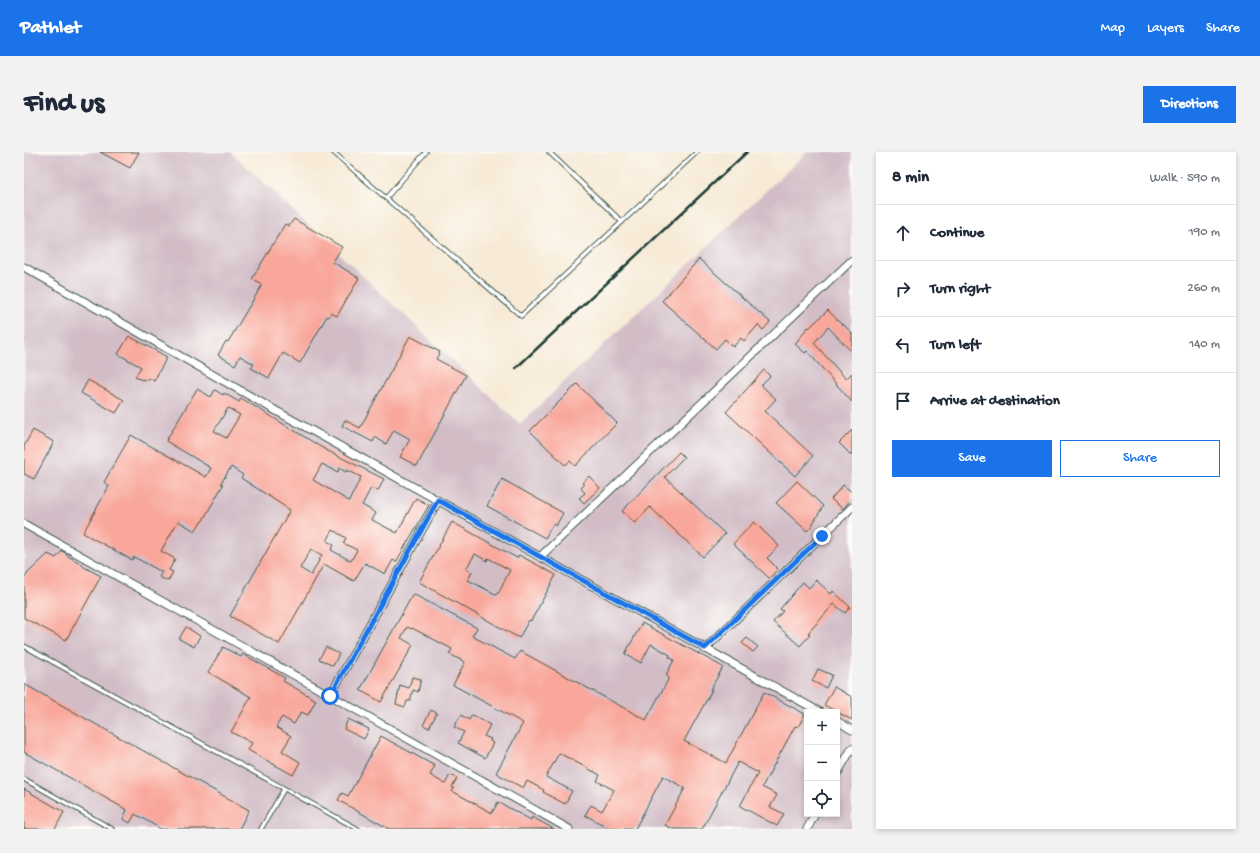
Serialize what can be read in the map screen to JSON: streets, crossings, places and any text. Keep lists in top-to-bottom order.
{
  "page": {
    "header": "Pathlet",
    "nav": ["Map", "Layers", "Share"],
    "buttons": [
      "Directions",
      ["Save", "Share"]
    ],
    "title": "Find us",
    "heading": ["8 min", "Walk · 590 m"],
    "list": [
      ["Continue", "190 m"],
      ["Turn right", "260 m"],
      ["Turn left", "140 m"],
      "Arrive at destination"
    ],
    "map_buttons": ["+", "−"]
  }
}
